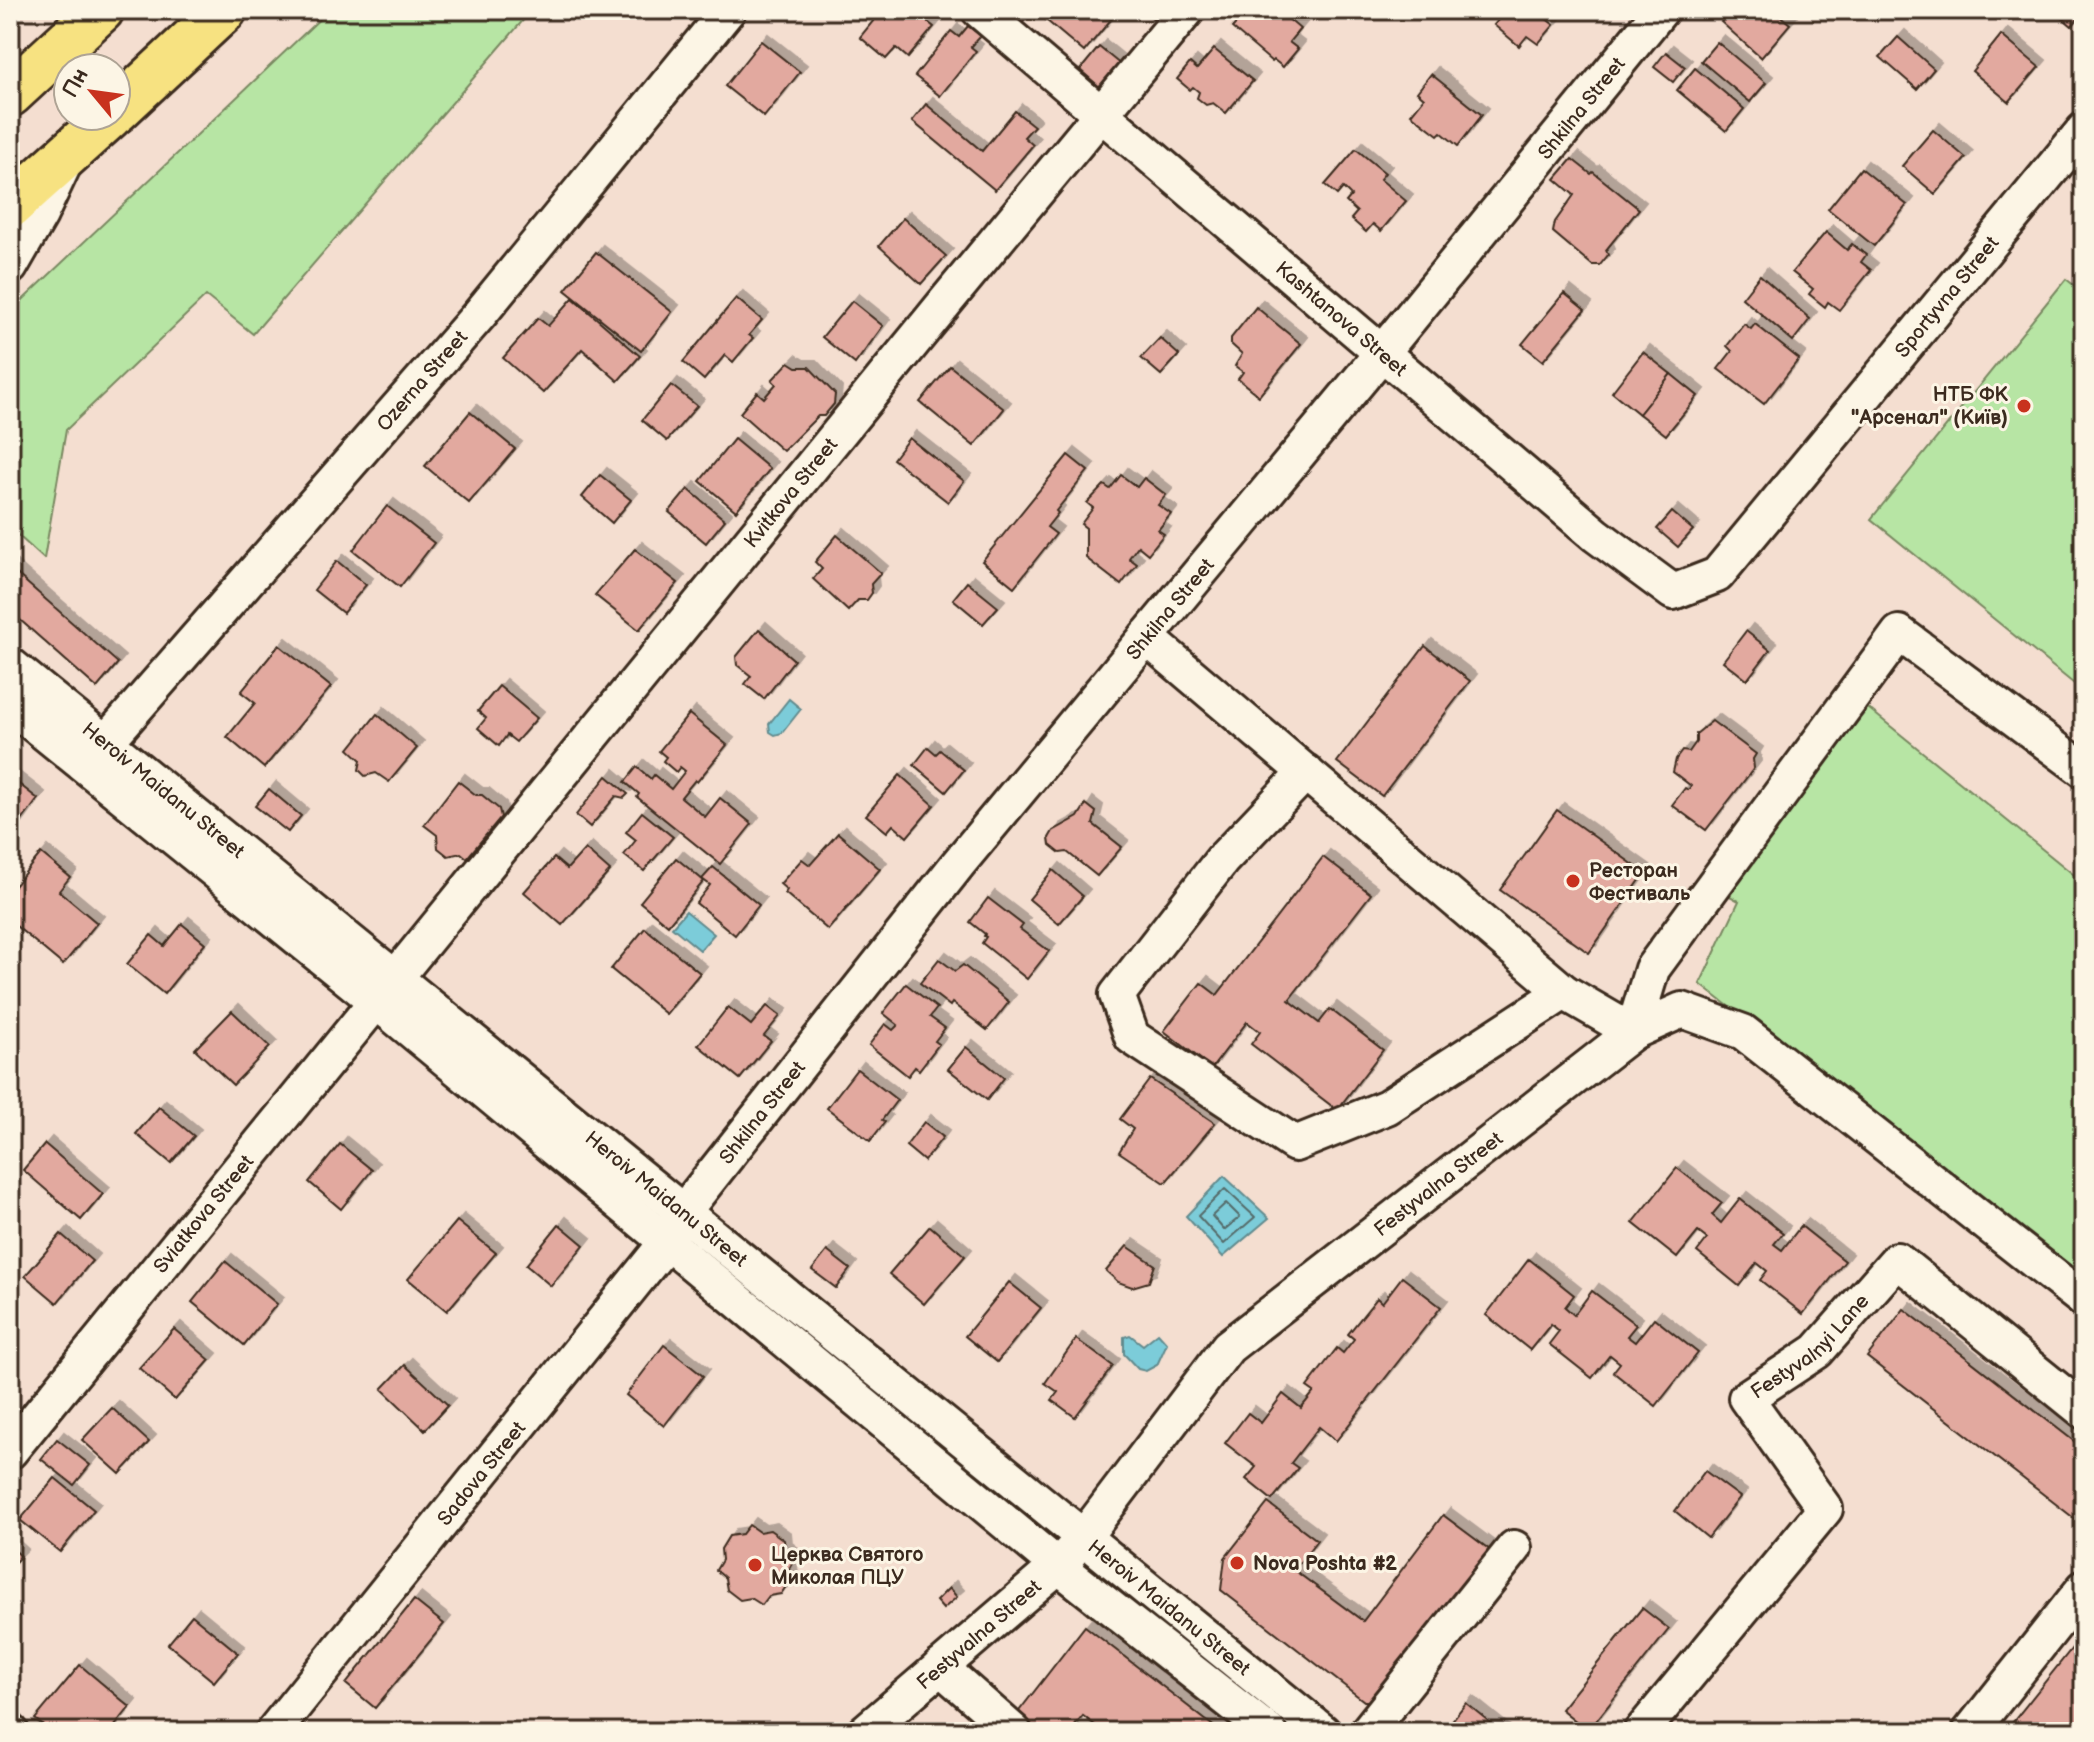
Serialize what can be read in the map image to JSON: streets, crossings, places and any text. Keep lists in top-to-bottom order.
{
  "streets": {
    "street": [
      "Shkilna Street",
      "Sportyvna Street",
      "Kashtanova Street",
      "Ozerna Street",
      "Kvitkova Street",
      "Heroiv Maidanu Street",
      "Festyvalna Street",
      "Sviatkova Street",
      "Festyvalnyi Lane",
      "Sadova Street"
    ]
  },
  "crossings": [
    ["Shkilna Street", "Kashtanova Street"],
    ["Shkilna Street", "Heroiv Maidanu Street"],
    ["Shkilna Street", "Sadova Street"],
    ["Sportyvna Street", "Kashtanova Street"],
    ["Kashtanova Street", "Kvitkova Street"],
    ["Ozerna Street", "Heroiv Maidanu Street"],
    ["Kvitkova Street", "Heroiv Maidanu Street"],
    ["Kvitkova Street", "Sviatkova Street"],
    ["Heroiv Maidanu Street", "Festyvalna Street"],
    ["Heroiv Maidanu Street", "Sviatkova Street"],
    ["Heroiv Maidanu Street", "Sadova Street"]
  ],
  "places": [
    "НТБ ФК \"Арсенал\" (Київ)",
    "Ресторан Фестиваль",
    "Nova Poshta #2",
    "Церква Святого Миколая ПЦУ"
  ],
  "north": "top left"
}
